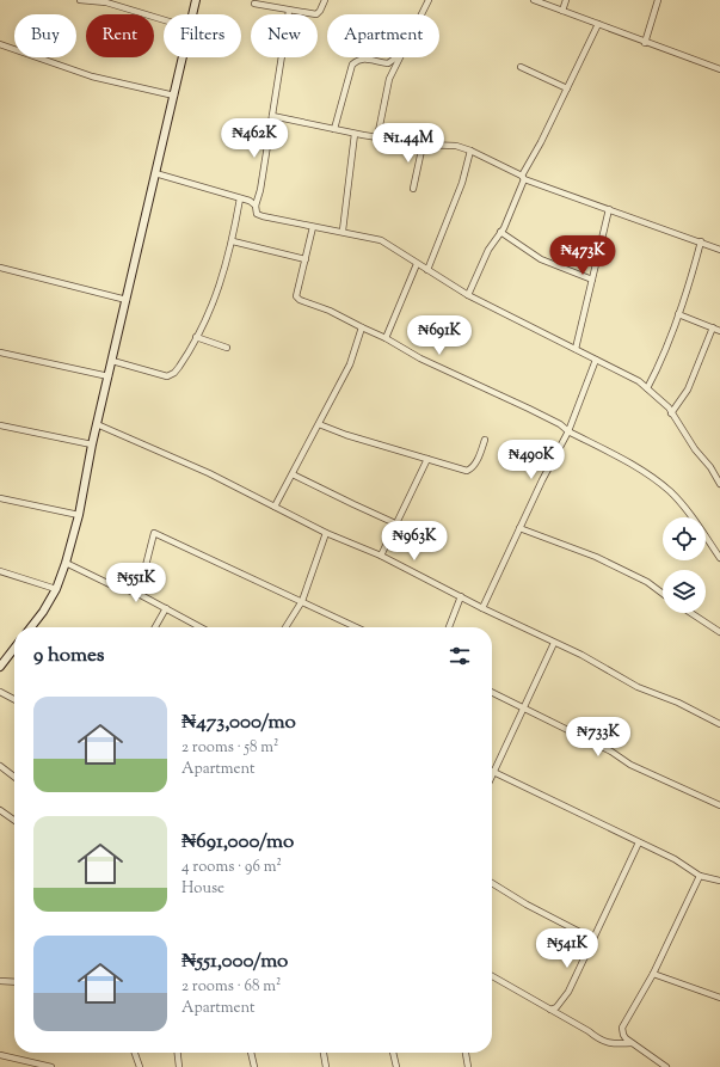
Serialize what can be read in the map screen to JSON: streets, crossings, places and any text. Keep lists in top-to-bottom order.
{
  "page": {
    "chip": [
      "Buy",
      "Rent",
      "Filters",
      "New",
      "Apartment"
    ],
    "price": [
      "₦462K",
      "₦1.44M",
      "₦473K",
      "₦691K",
      "₦490K",
      "₦963K",
      "₦551K",
      "₦733K",
      "₦541K"
    ],
    "heading": "9 homes",
    "list": [
      {
        "name": "₦473,000/mo",
        "note": "2 rooms · 58 m² · Apartment"
      },
      {
        "name": "₦691,000/mo",
        "note": "4 rooms · 96 m² · House"
      },
      {
        "name": "₦551,000/mo",
        "note": "2 rooms · 68 m² · Apartment"
      }
    ]
  }
}
